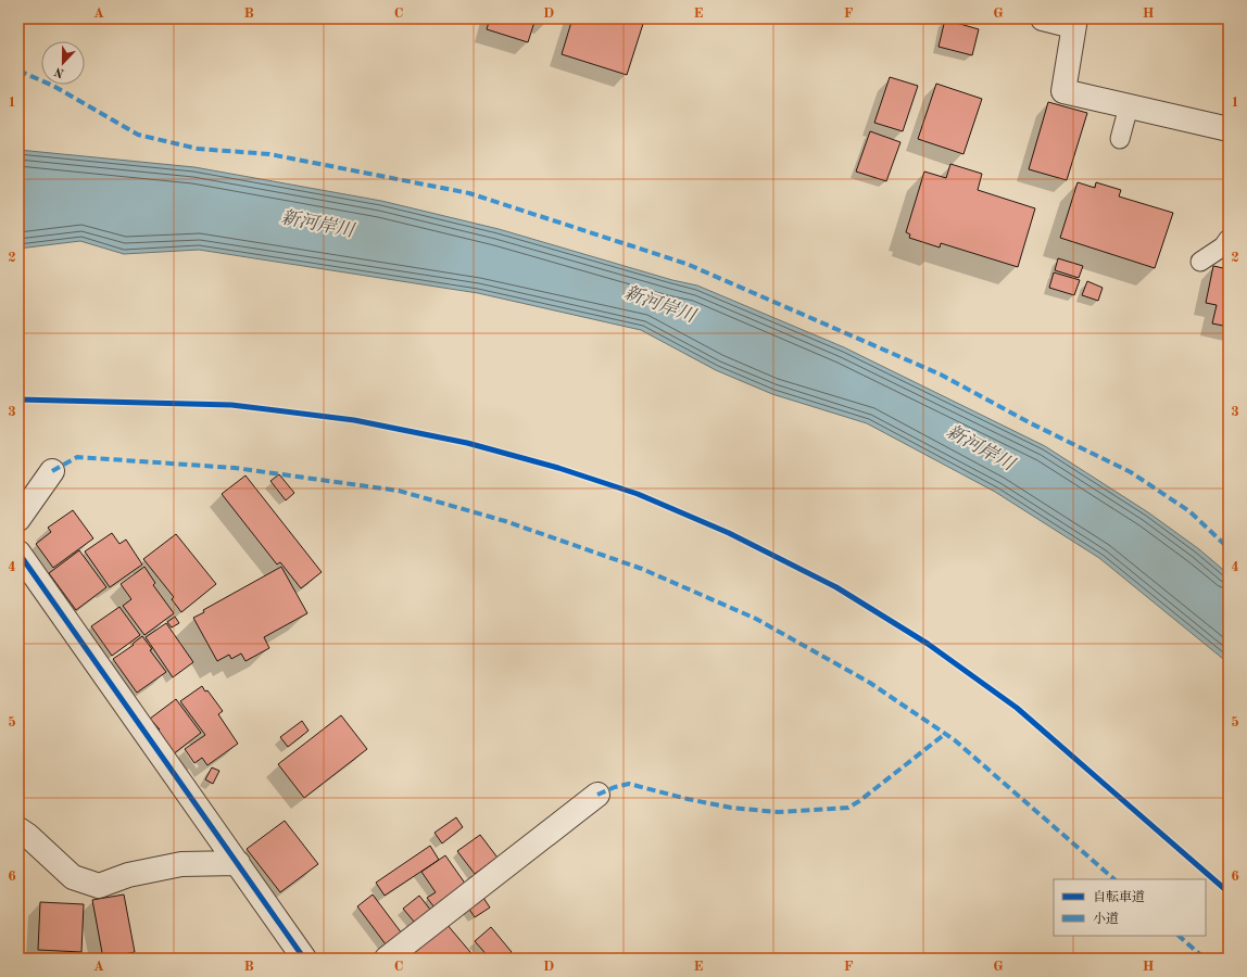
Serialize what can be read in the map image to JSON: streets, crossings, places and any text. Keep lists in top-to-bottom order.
{
  "water": ["新河岸川"],
  "legend": ["自転車道", "小道"],
  "north": "bottom",
  "grid": {
    "columns": [
      "A",
      "B",
      "C",
      "D",
      "E",
      "F",
      "G",
      "H"
    ],
    "rows": [
      "1",
      "2",
      "3",
      "4",
      "5",
      "6"
    ]
  }
}
